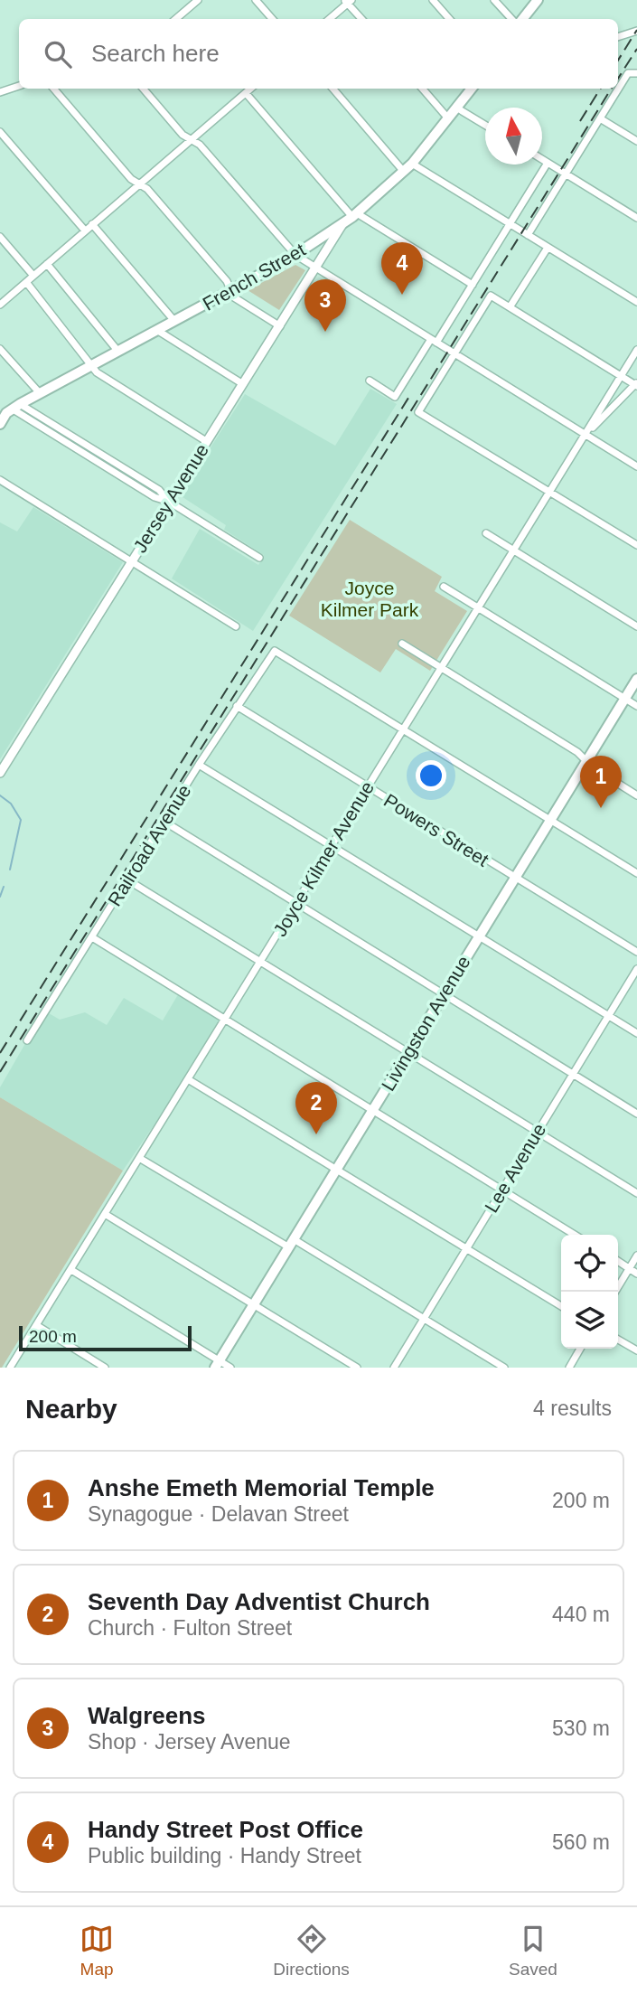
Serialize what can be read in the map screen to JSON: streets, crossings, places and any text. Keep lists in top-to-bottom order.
{
  "streets": {
    "main road": ["French Street", "Livingston Avenue"],
    "street": [
      "Jersey Avenue",
      "Powers Street",
      "Railroad Avenue",
      "Joyce Kilmer Avenue",
      "Lee Avenue"
    ]
  },
  "crossings": [
    ["French Street", "Jersey Avenue"],
    ["Powers Street", "Railroad Avenue"],
    ["Powers Street", "Joyce Kilmer Avenue"],
    ["Powers Street", "Livingston Avenue"],
    ["Railroad Avenue", "Joyce Kilmer Avenue"]
  ],
  "parks": ["Joyce Kilmer Park"],
  "scale_bar": "200 m",
  "north": "top",
  "page": {
    "search": "Search here",
    "pins": [
      "4",
      "3",
      "1",
      "2"
    ],
    "scale": "200 m",
    "heading": ["Nearby", "4 results"],
    "list": [
      {
        "mark": "1",
        "name": "Anshe Emeth Memorial Temple",
        "note": "Synagogue · Delavan Street",
        "value": "200 m"
      },
      {
        "mark": "2",
        "name": "Seventh Day Adventist Church",
        "note": "Church · Fulton Street",
        "value": "440 m"
      },
      {
        "mark": "3",
        "name": "Walgreens",
        "note": "Shop · Jersey Avenue",
        "value": "530 m"
      },
      {
        "mark": "4",
        "name": "Handy Street Post Office",
        "note": "Public building · Handy Street",
        "value": "560 m"
      }
    ],
    "nav": ["Map", "Directions", "Saved"]
  }
}
